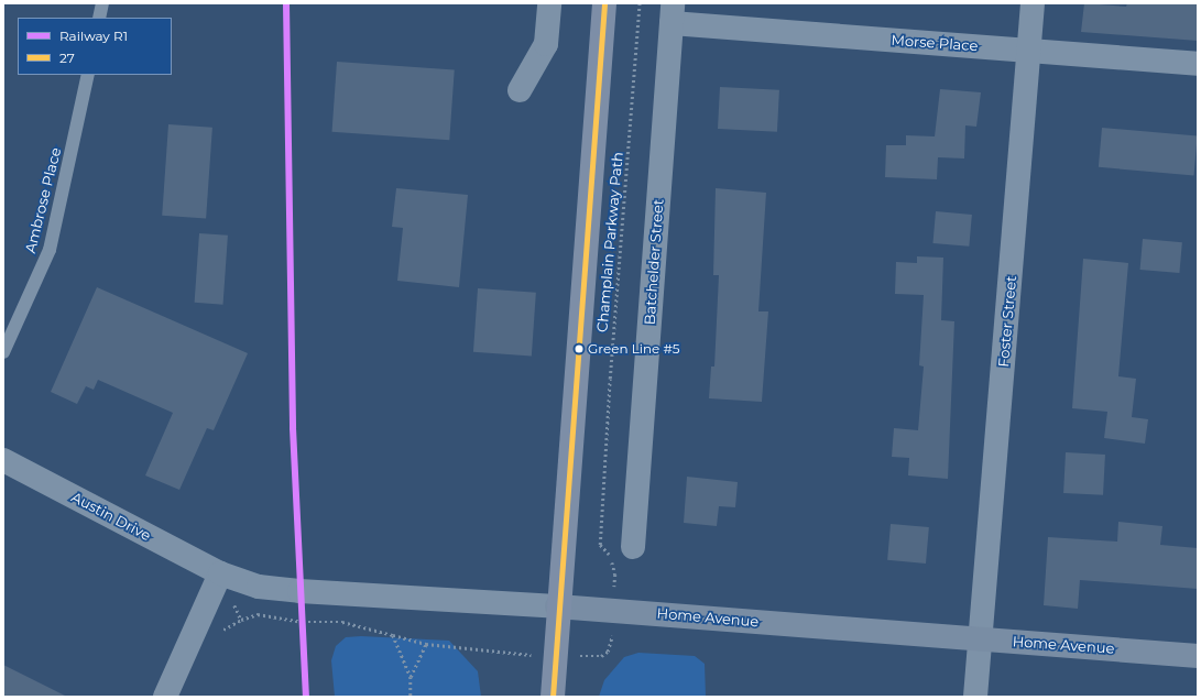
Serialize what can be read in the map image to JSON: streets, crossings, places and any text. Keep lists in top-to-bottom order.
{
  "streets": {
    "main road": ["Home Avenue"],
    "street": [
      "Morse Place",
      "Batchelder Street",
      "Foster Street",
      "Austin Drive"
    ],
    "lane": ["Ambrose Place"],
    "path": ["Champlain Parkway Path"]
  },
  "crossings": [
    ["Morse Place", "Batchelder Street"],
    ["Morse Place", "Foster Street"],
    ["Champlain Parkway Path", "Home Avenue"],
    ["Foster Street", "Home Avenue"],
    ["Austin Drive", "Home Avenue"]
  ],
  "places": ["Green Line #5"],
  "lines": ["rail line R1", "transit line 27"],
  "legend": ["Railway R1", "27"]
}
